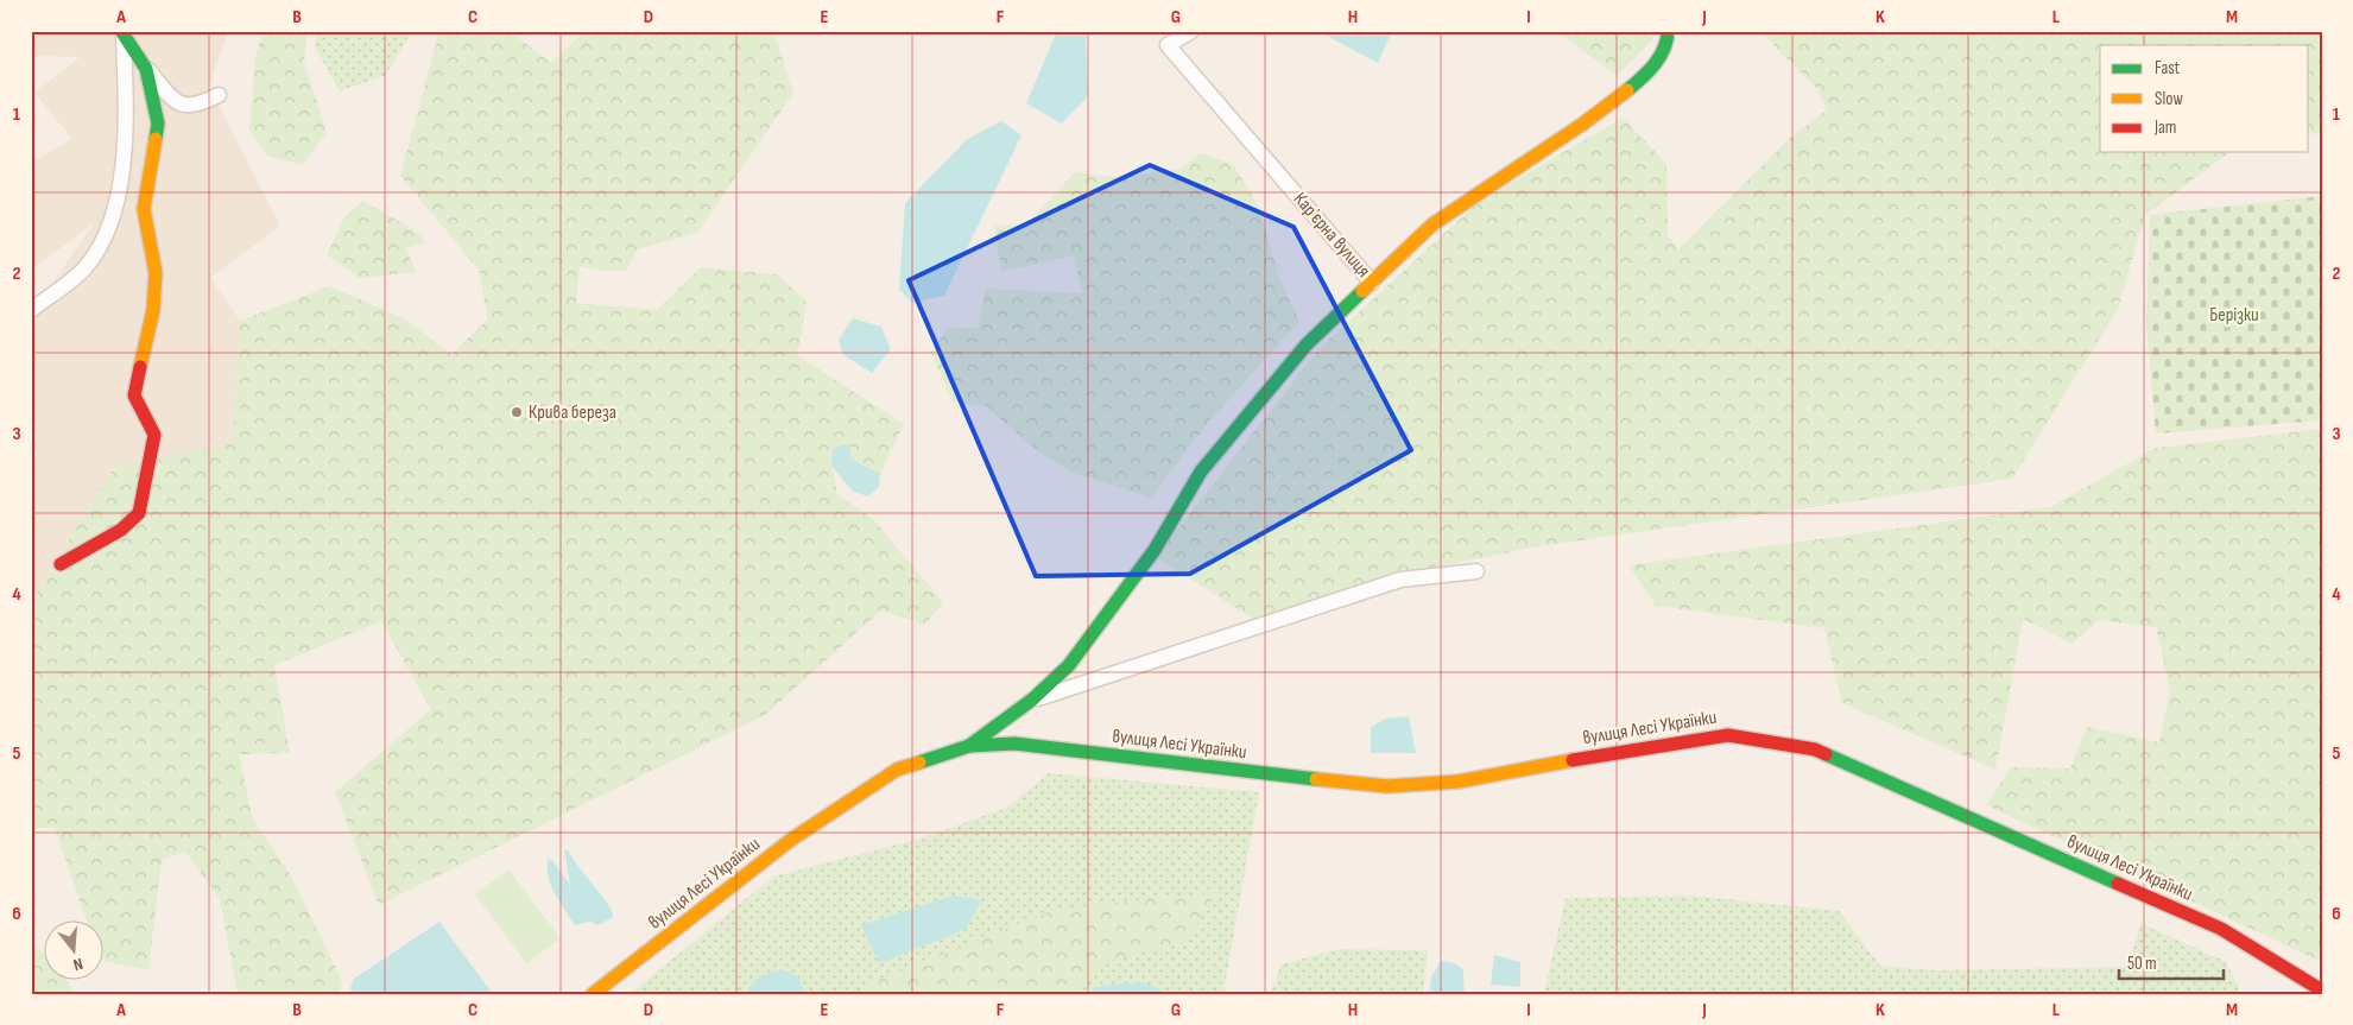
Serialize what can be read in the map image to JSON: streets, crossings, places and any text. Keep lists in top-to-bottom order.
{
  "streets": {
    "street": ["Карʼєрна вулиця", "вулиця Лесі Українки"]
  },
  "crossings": [
    ["Карʼєрна вулиця", "вулиця Лесі Українки"]
  ],
  "parks": ["Берізки"],
  "places": ["Крива береза"],
  "legend": ["Fast", "Slow", "Jam"],
  "scale_bar": "50 m",
  "north": "bottom",
  "grid": {
    "columns": [
      "A",
      "B",
      "C",
      "D",
      "E",
      "F",
      "G",
      "H",
      "I",
      "J",
      "K",
      "L",
      "M"
    ],
    "rows": [
      "1",
      "2",
      "3",
      "4",
      "5",
      "6"
    ]
  }
}
